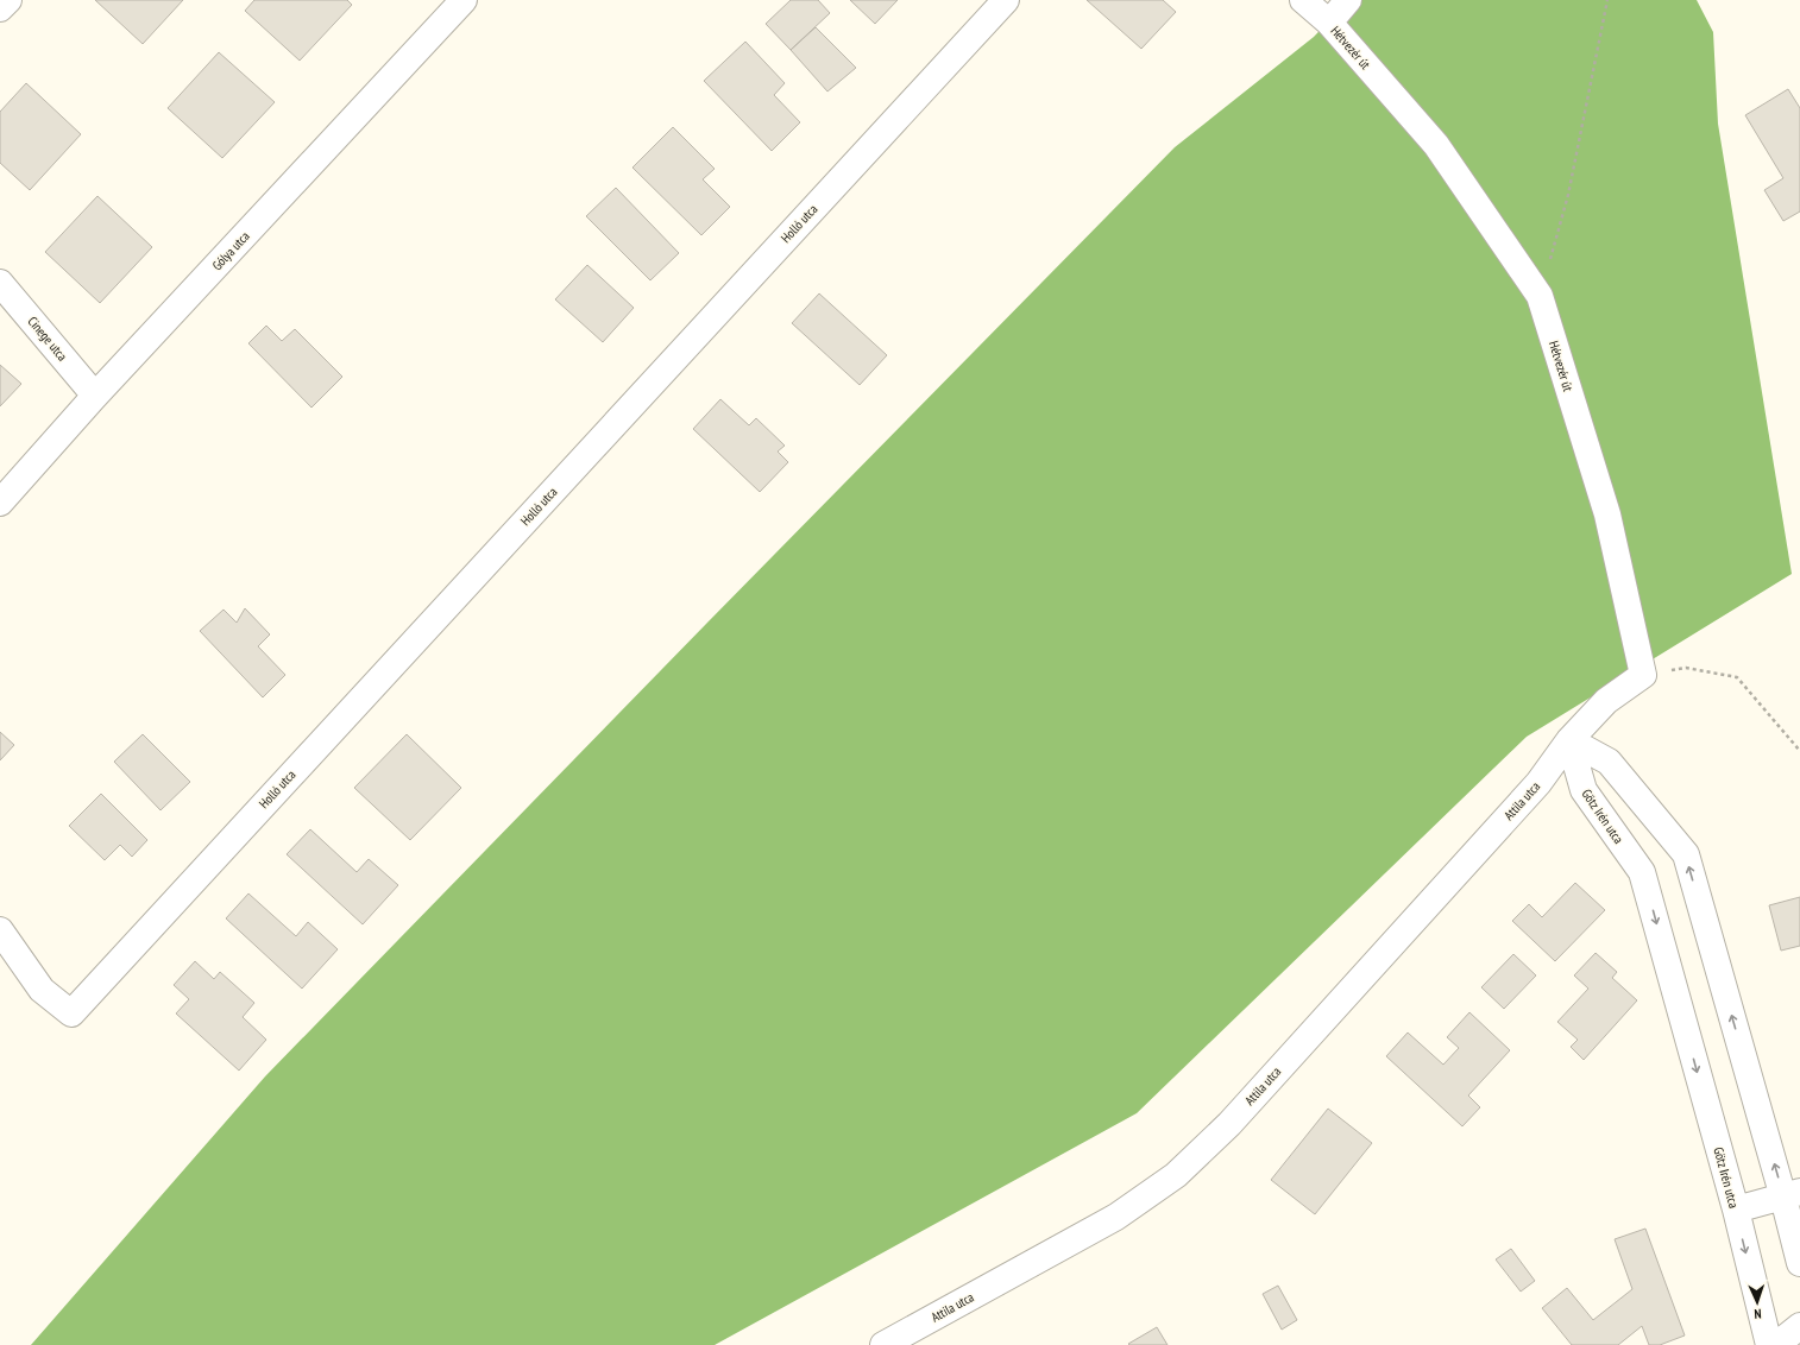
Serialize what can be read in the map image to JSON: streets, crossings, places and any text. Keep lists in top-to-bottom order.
{
  "streets": {
    "street": [
      "Hétvezér út",
      "Holló utca",
      "Gólya utca",
      "Cinege utca",
      "Attila utca",
      "Götz Irén utca"
    ]
  },
  "crossings": [
    ["Gólya utca", "Cinege utca"],
    ["Attila utca", "Götz Irén utca"]
  ],
  "north": "bottom"
}
